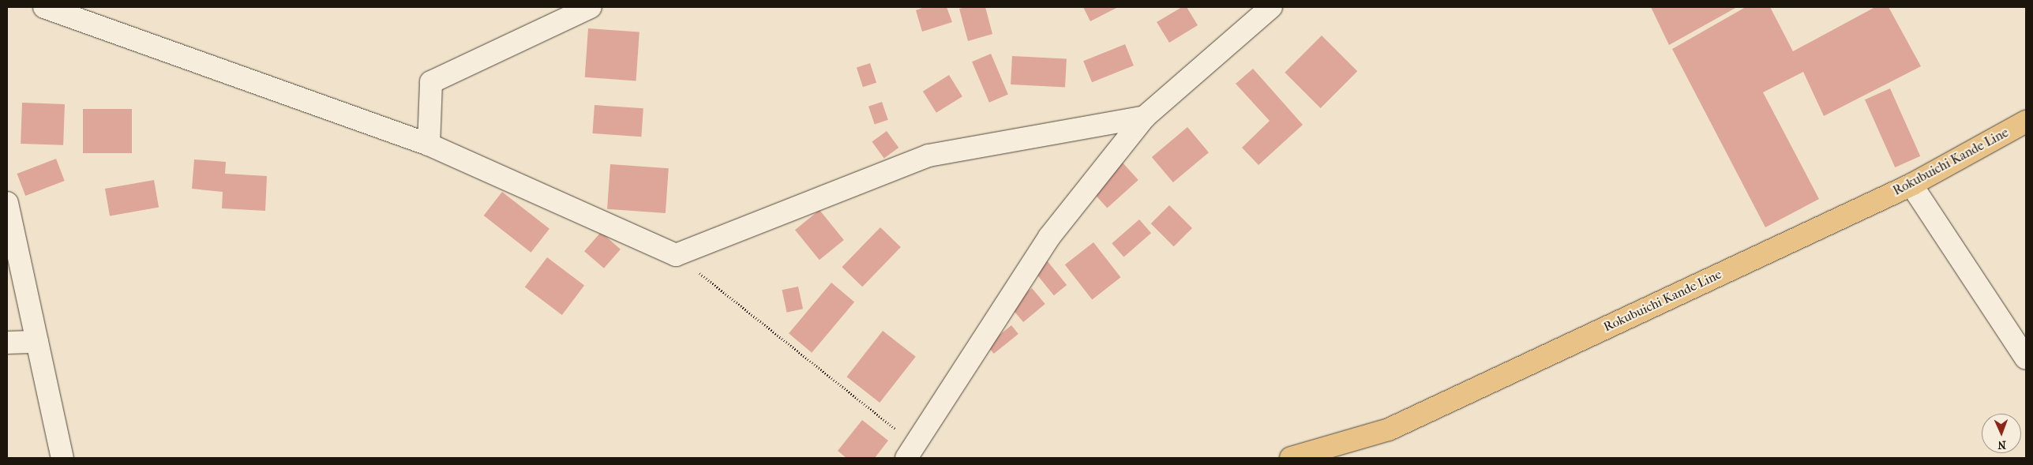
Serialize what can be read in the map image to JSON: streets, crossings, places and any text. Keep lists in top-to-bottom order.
{
  "streets": {
    "main road": ["Rokubuichi Kande Line"]
  },
  "north": "bottom"
}
